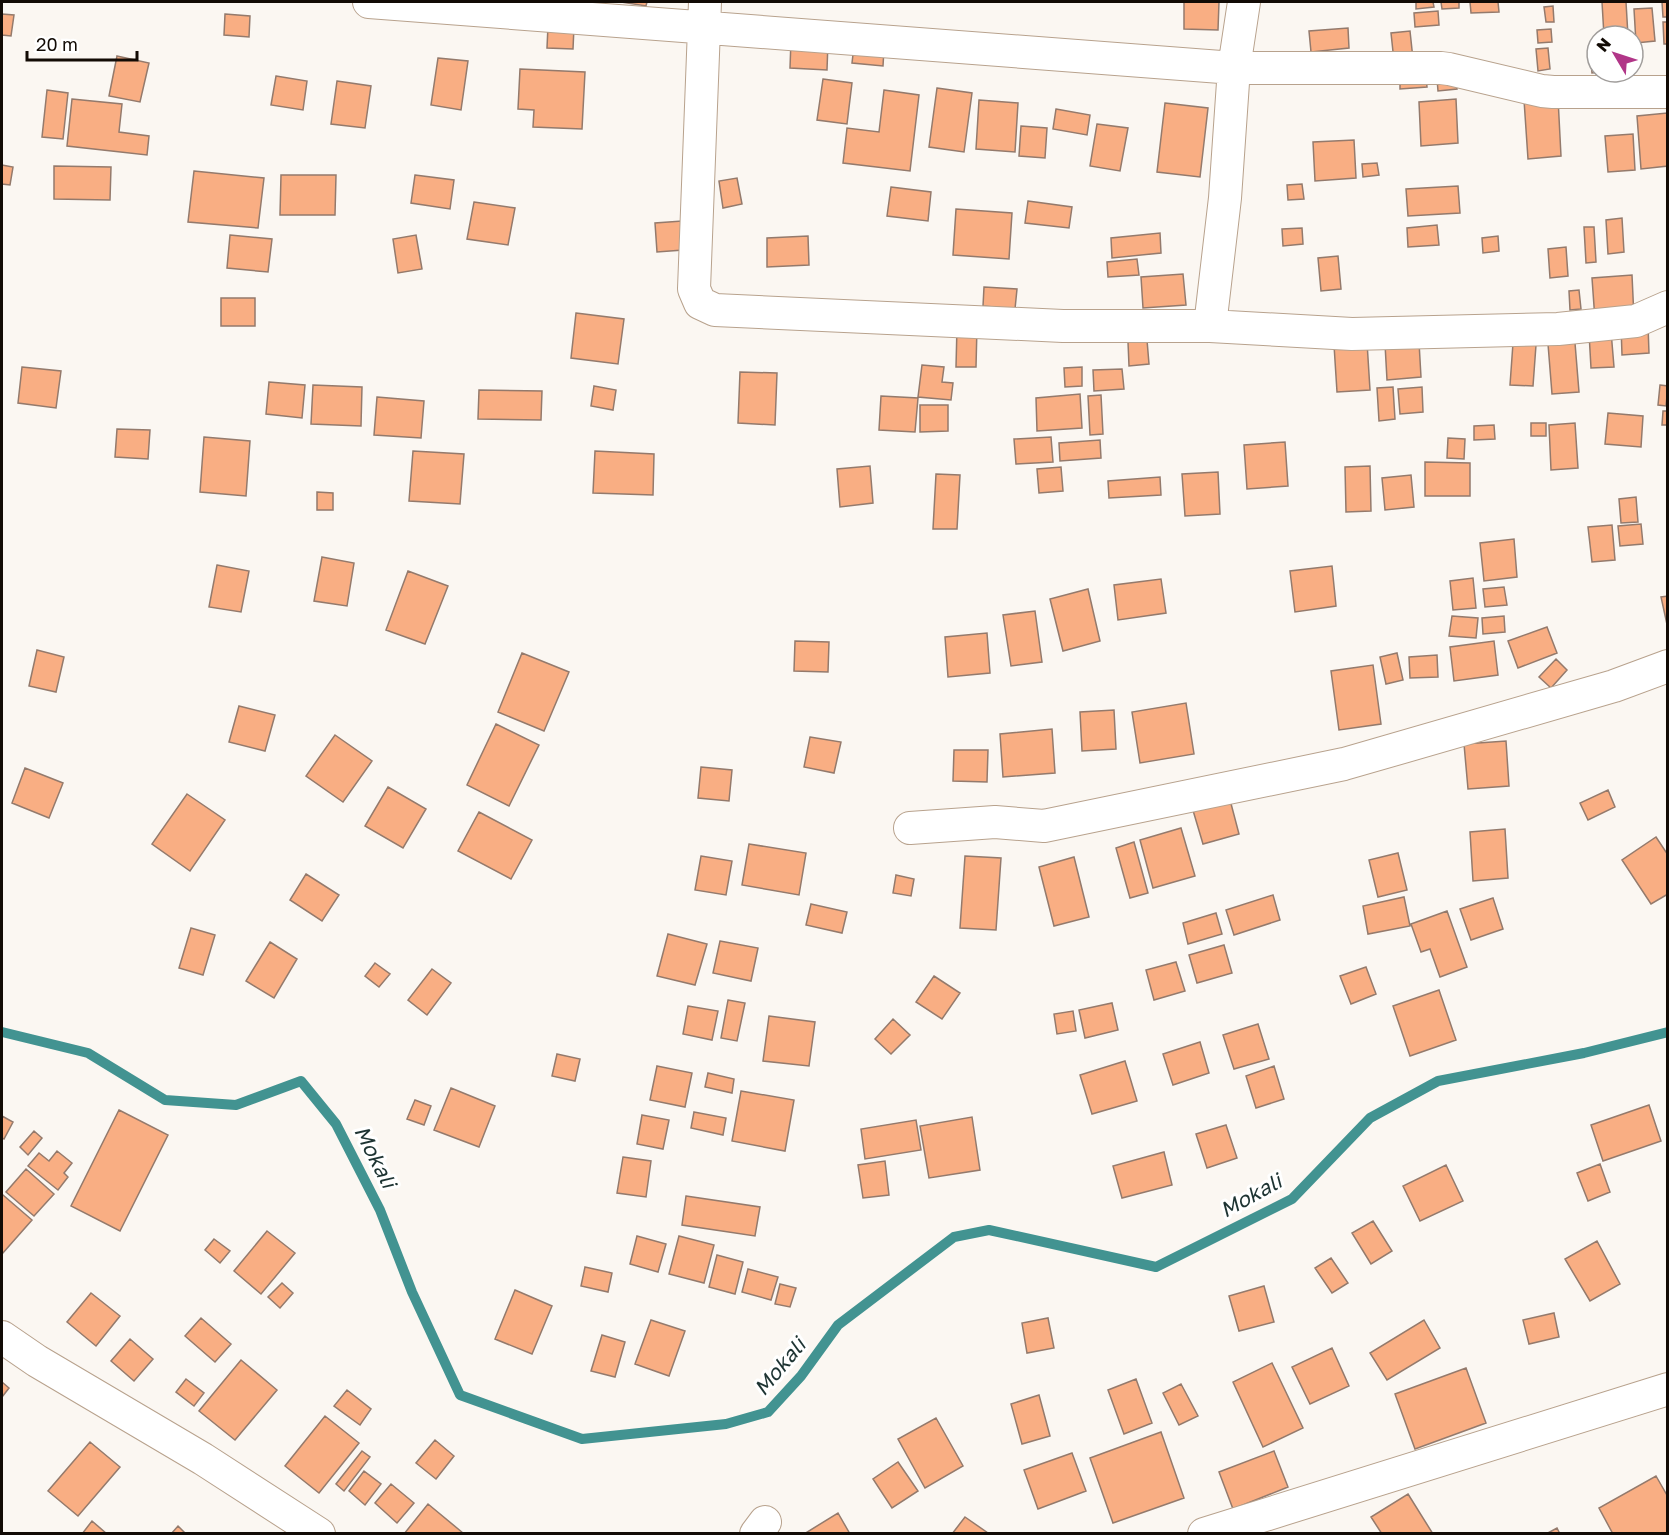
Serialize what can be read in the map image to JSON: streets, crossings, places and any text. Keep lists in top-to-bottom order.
{
  "water": ["Mokali"],
  "scale_bar": "20 m",
  "north": "top left"
}
